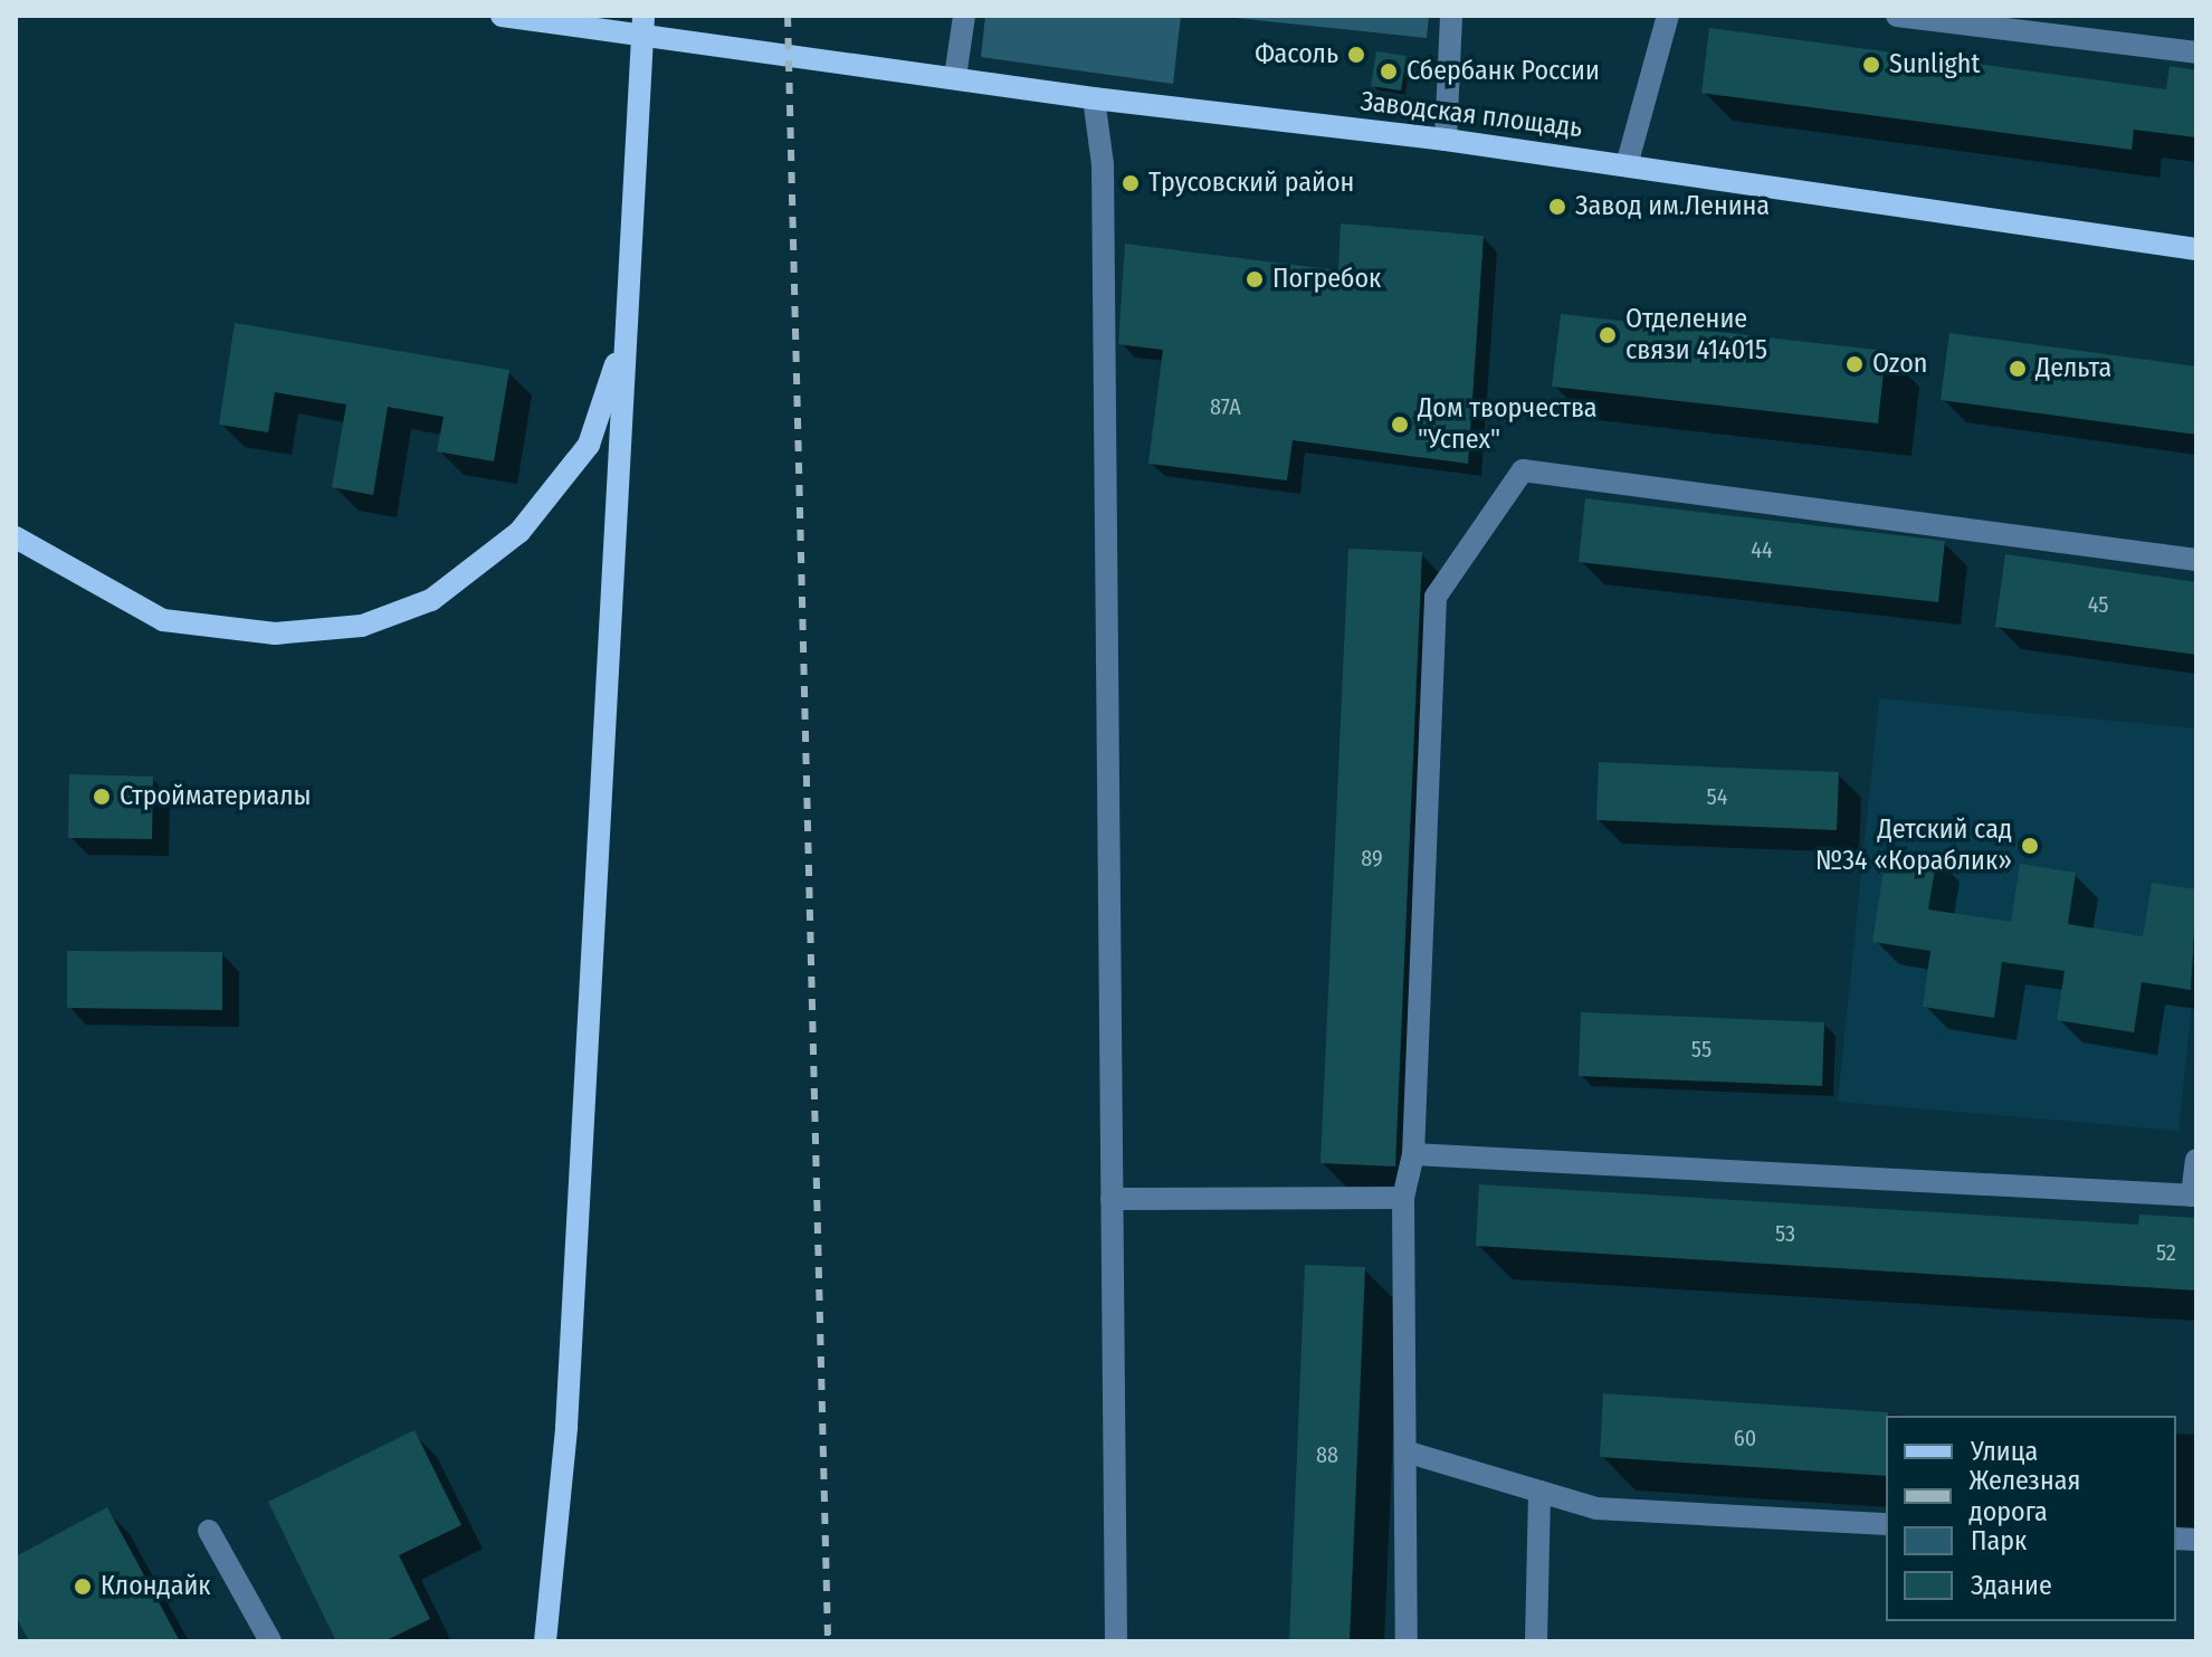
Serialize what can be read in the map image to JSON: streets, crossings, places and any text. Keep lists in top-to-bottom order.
{
  "streets": {
    "main road": ["Заводская площадь"]
  },
  "places": [
    "Фасоль",
    "Sunlight",
    "Сбербанк России",
    "Трусовский район",
    "Завод им.Ленина",
    "Погребок",
    "Отделение связи 414015",
    "Ozon",
    "Дельта",
    "Дом творчества \"Успех\"",
    "Стройматериалы",
    "Детский сад №34 «Кораблик»",
    "Клондайк"
  ],
  "house_numbers": [
    "87А",
    "44",
    "45",
    "54",
    "89",
    "55",
    "53",
    "52",
    "60",
    "88"
  ],
  "legend": [
    "Улица",
    "Железная дорога",
    "Парк",
    "Здание"
  ]
}
